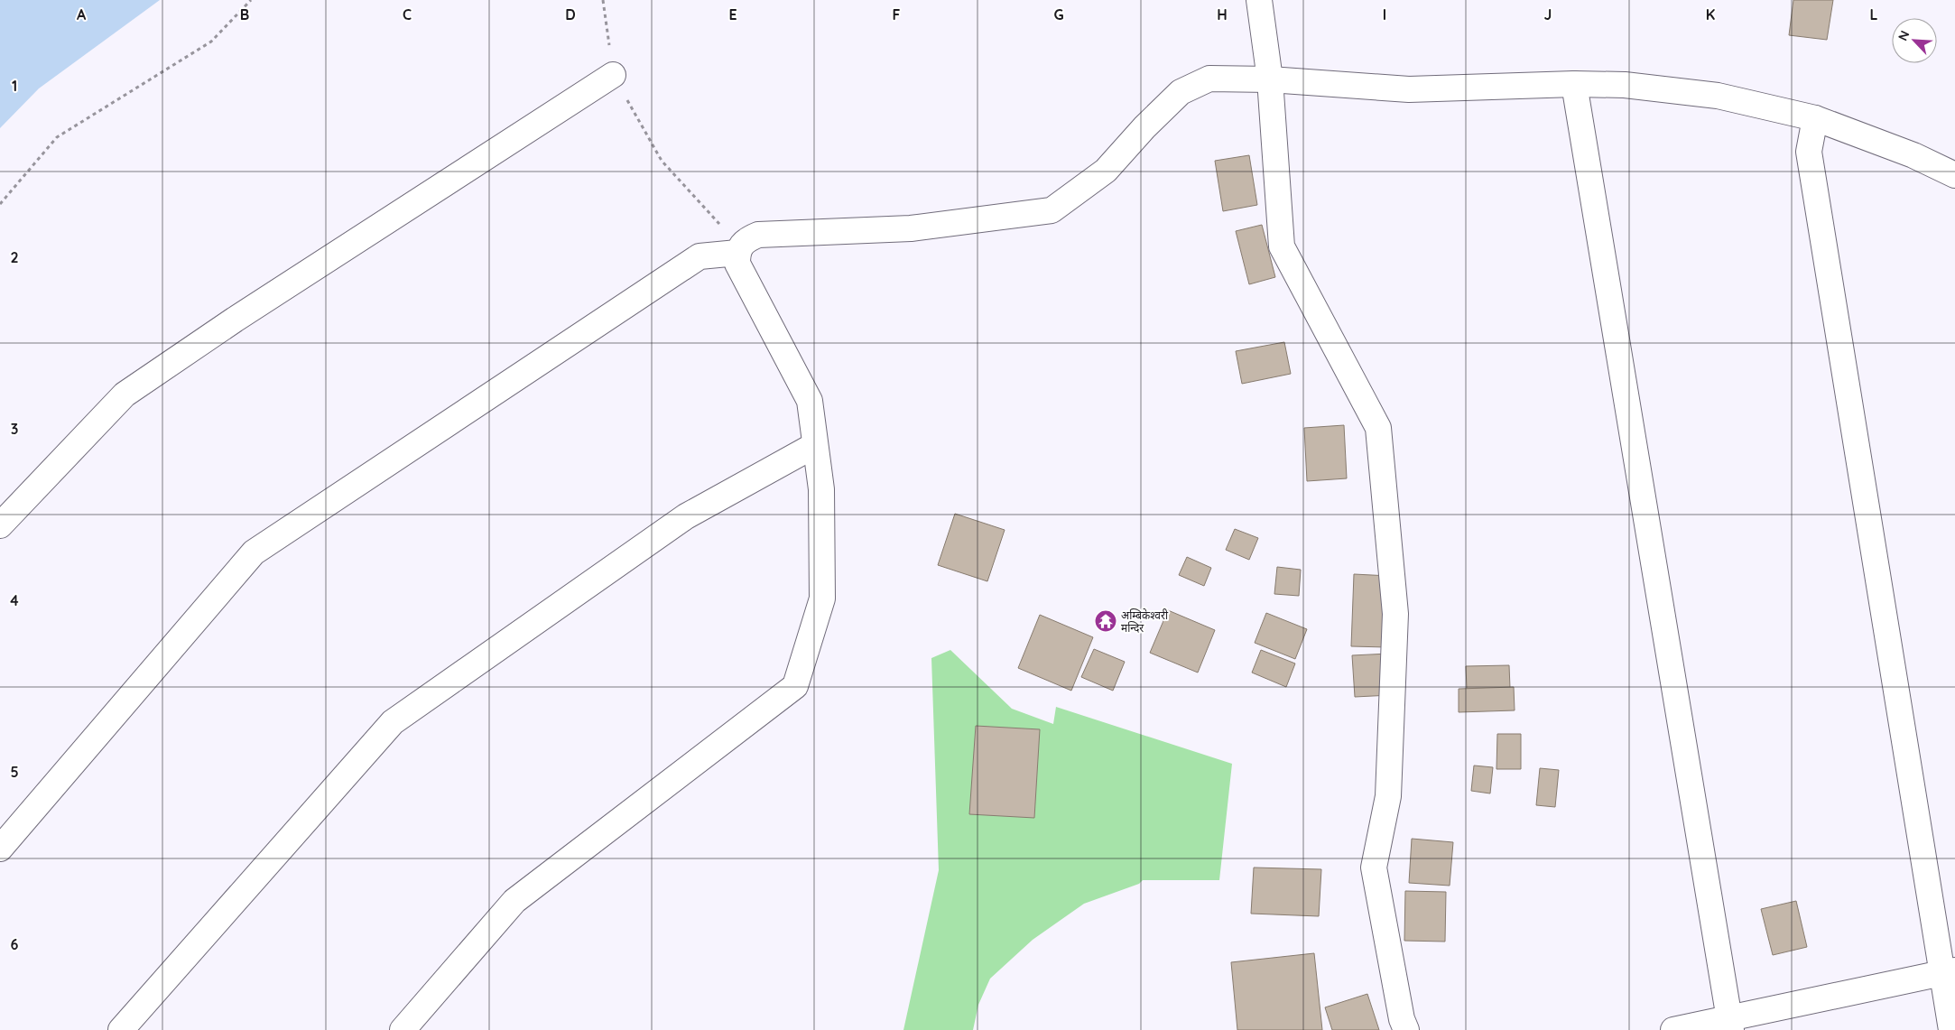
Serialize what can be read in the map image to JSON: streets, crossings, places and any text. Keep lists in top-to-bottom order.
{
  "places": {
    "temple": ["अम्बिकेश्‍वरी मन्दिर"]
  },
  "north": "top left",
  "grid": {
    "columns": [
      "A",
      "B",
      "C",
      "D",
      "E",
      "F",
      "G",
      "H",
      "I",
      "J",
      "K",
      "L"
    ],
    "rows": [
      "1",
      "2",
      "3",
      "4",
      "5",
      "6"
    ]
  }
}
